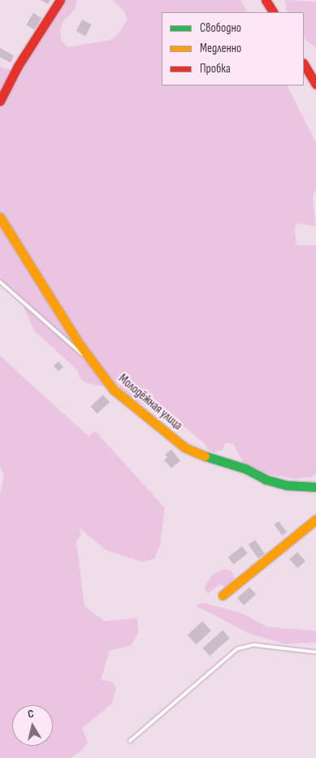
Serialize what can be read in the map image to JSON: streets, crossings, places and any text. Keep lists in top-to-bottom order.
{
  "streets": {
    "street": ["Молодёжная улица"]
  },
  "legend": ["Свободно", "Медленно", "Пробка"],
  "north": "top"
}
